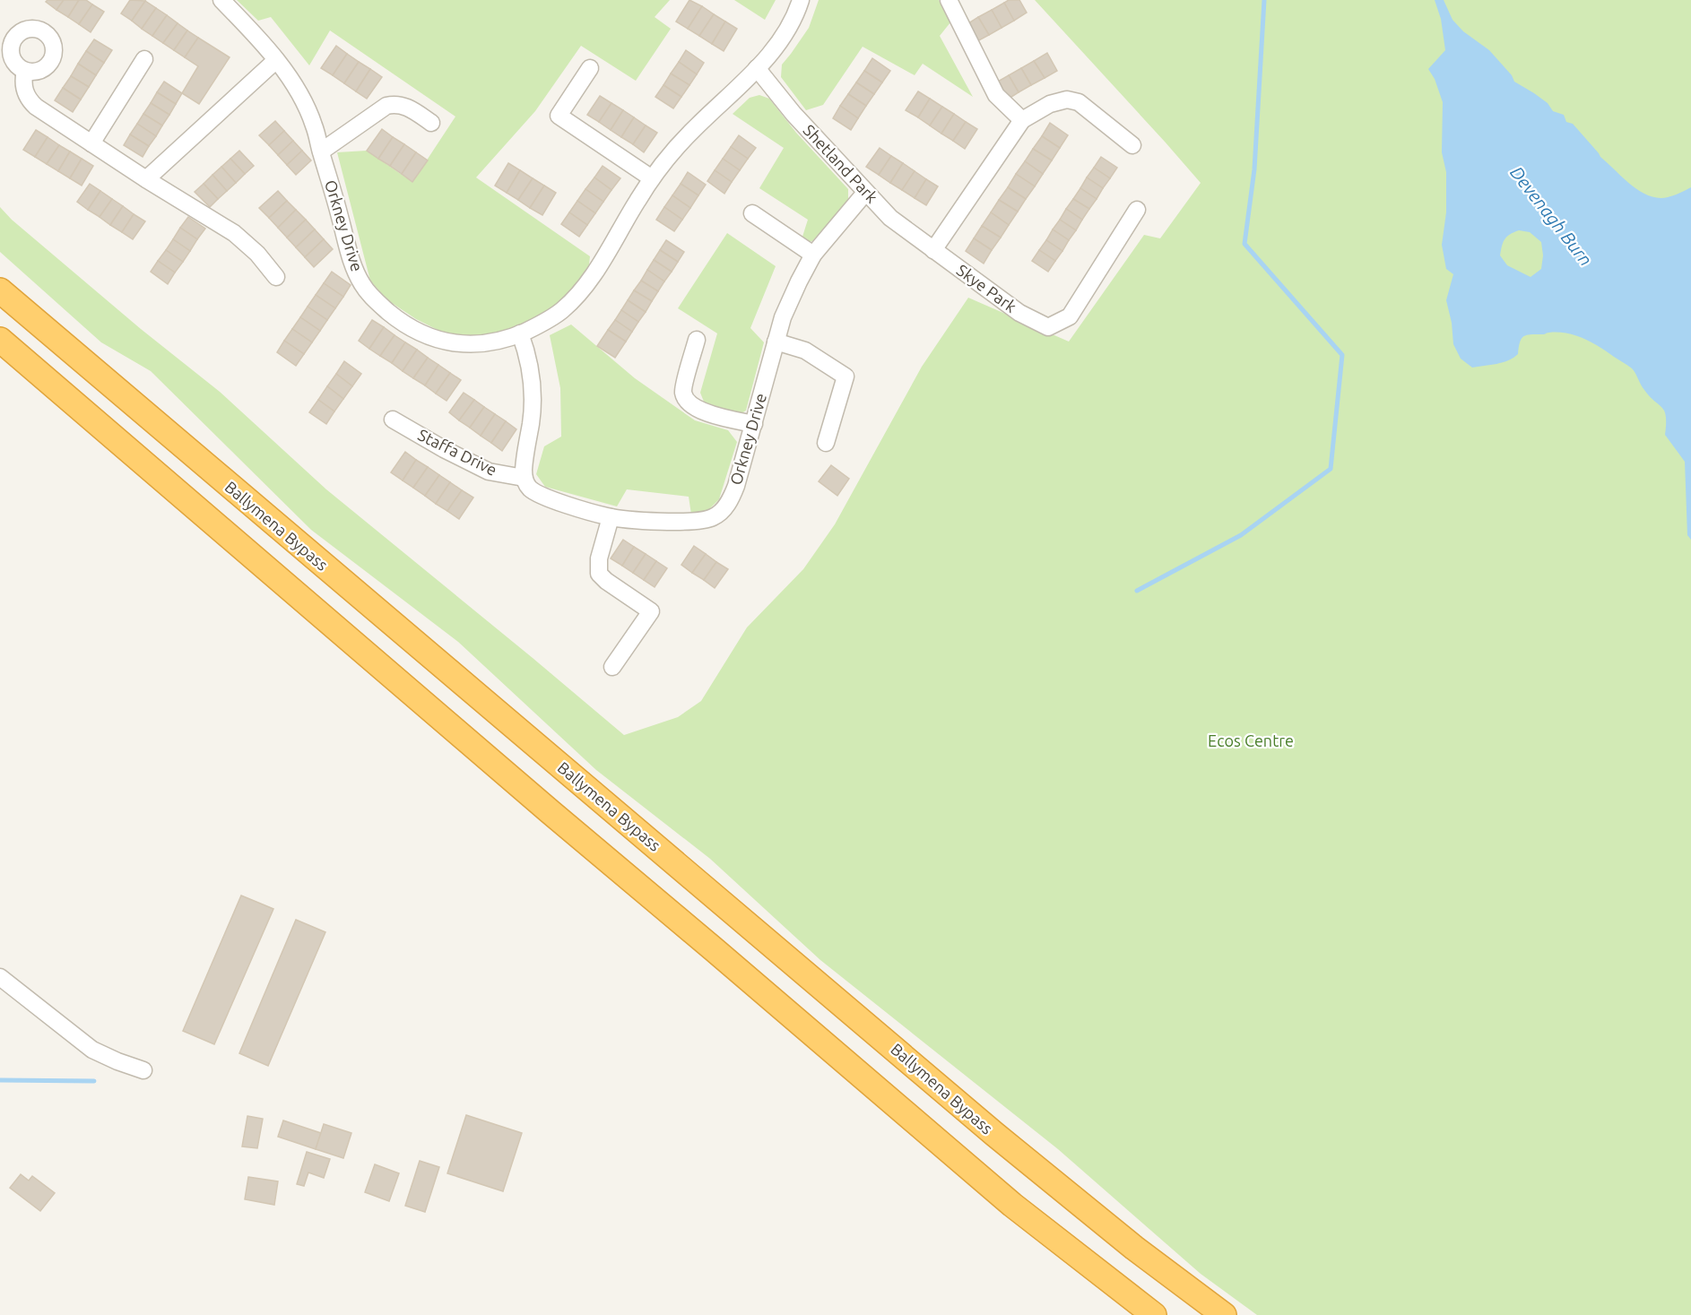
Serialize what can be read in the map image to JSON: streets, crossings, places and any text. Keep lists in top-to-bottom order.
{
  "streets": {
    "highway": ["Ballymena Bypass"],
    "street": [
      "Shetland Park",
      "Orkney Drive",
      "Skye Park",
      "Staffa Drive"
    ]
  },
  "crossings": [
    ["Shetland Park", "Orkney Drive"],
    ["Shetland Park", "Skye Park"],
    ["Orkney Drive", "Staffa Drive"]
  ],
  "water": ["Devenagh Burn"],
  "parks": ["Ecos Centre"]
}
